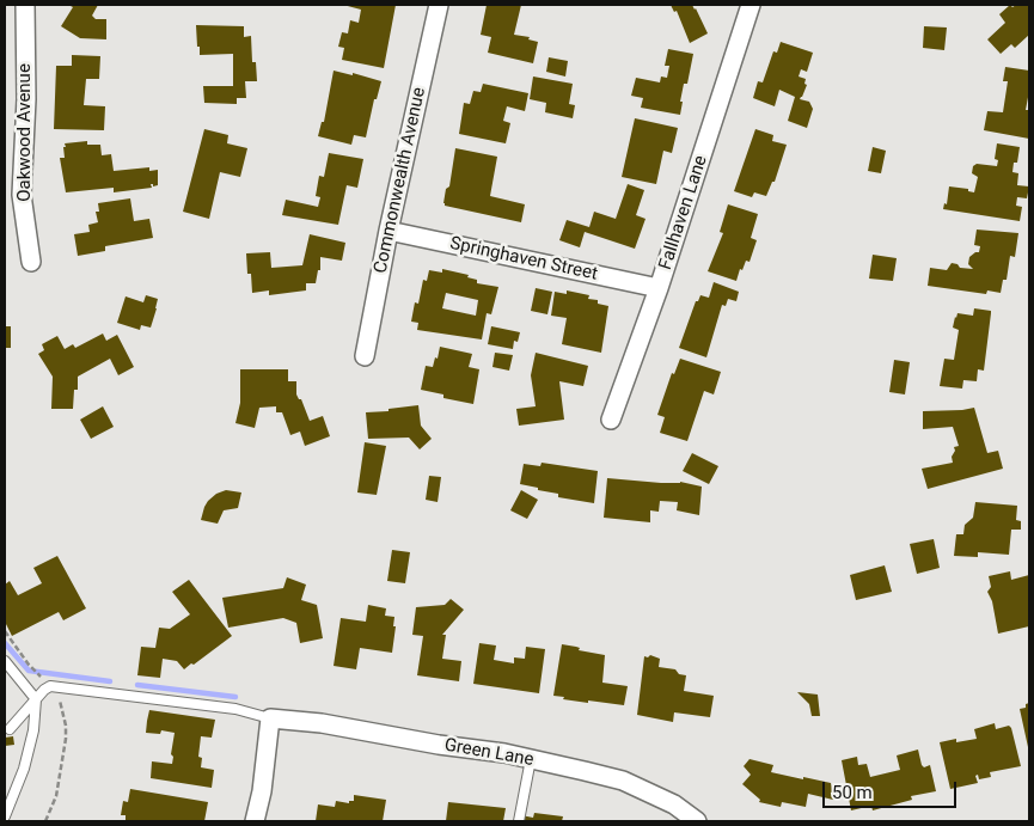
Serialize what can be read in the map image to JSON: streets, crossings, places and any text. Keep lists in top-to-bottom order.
{
  "streets": {
    "street": [
      "Oakwood Avenue",
      "Commonwealth Avenue",
      "Fallhaven Lane",
      "Springhaven Street",
      "Green Lane"
    ]
  },
  "crossings": [
    ["Commonwealth Avenue", "Springhaven Street"],
    ["Fallhaven Lane", "Springhaven Street"]
  ],
  "scale_bar": "50 m"
}
